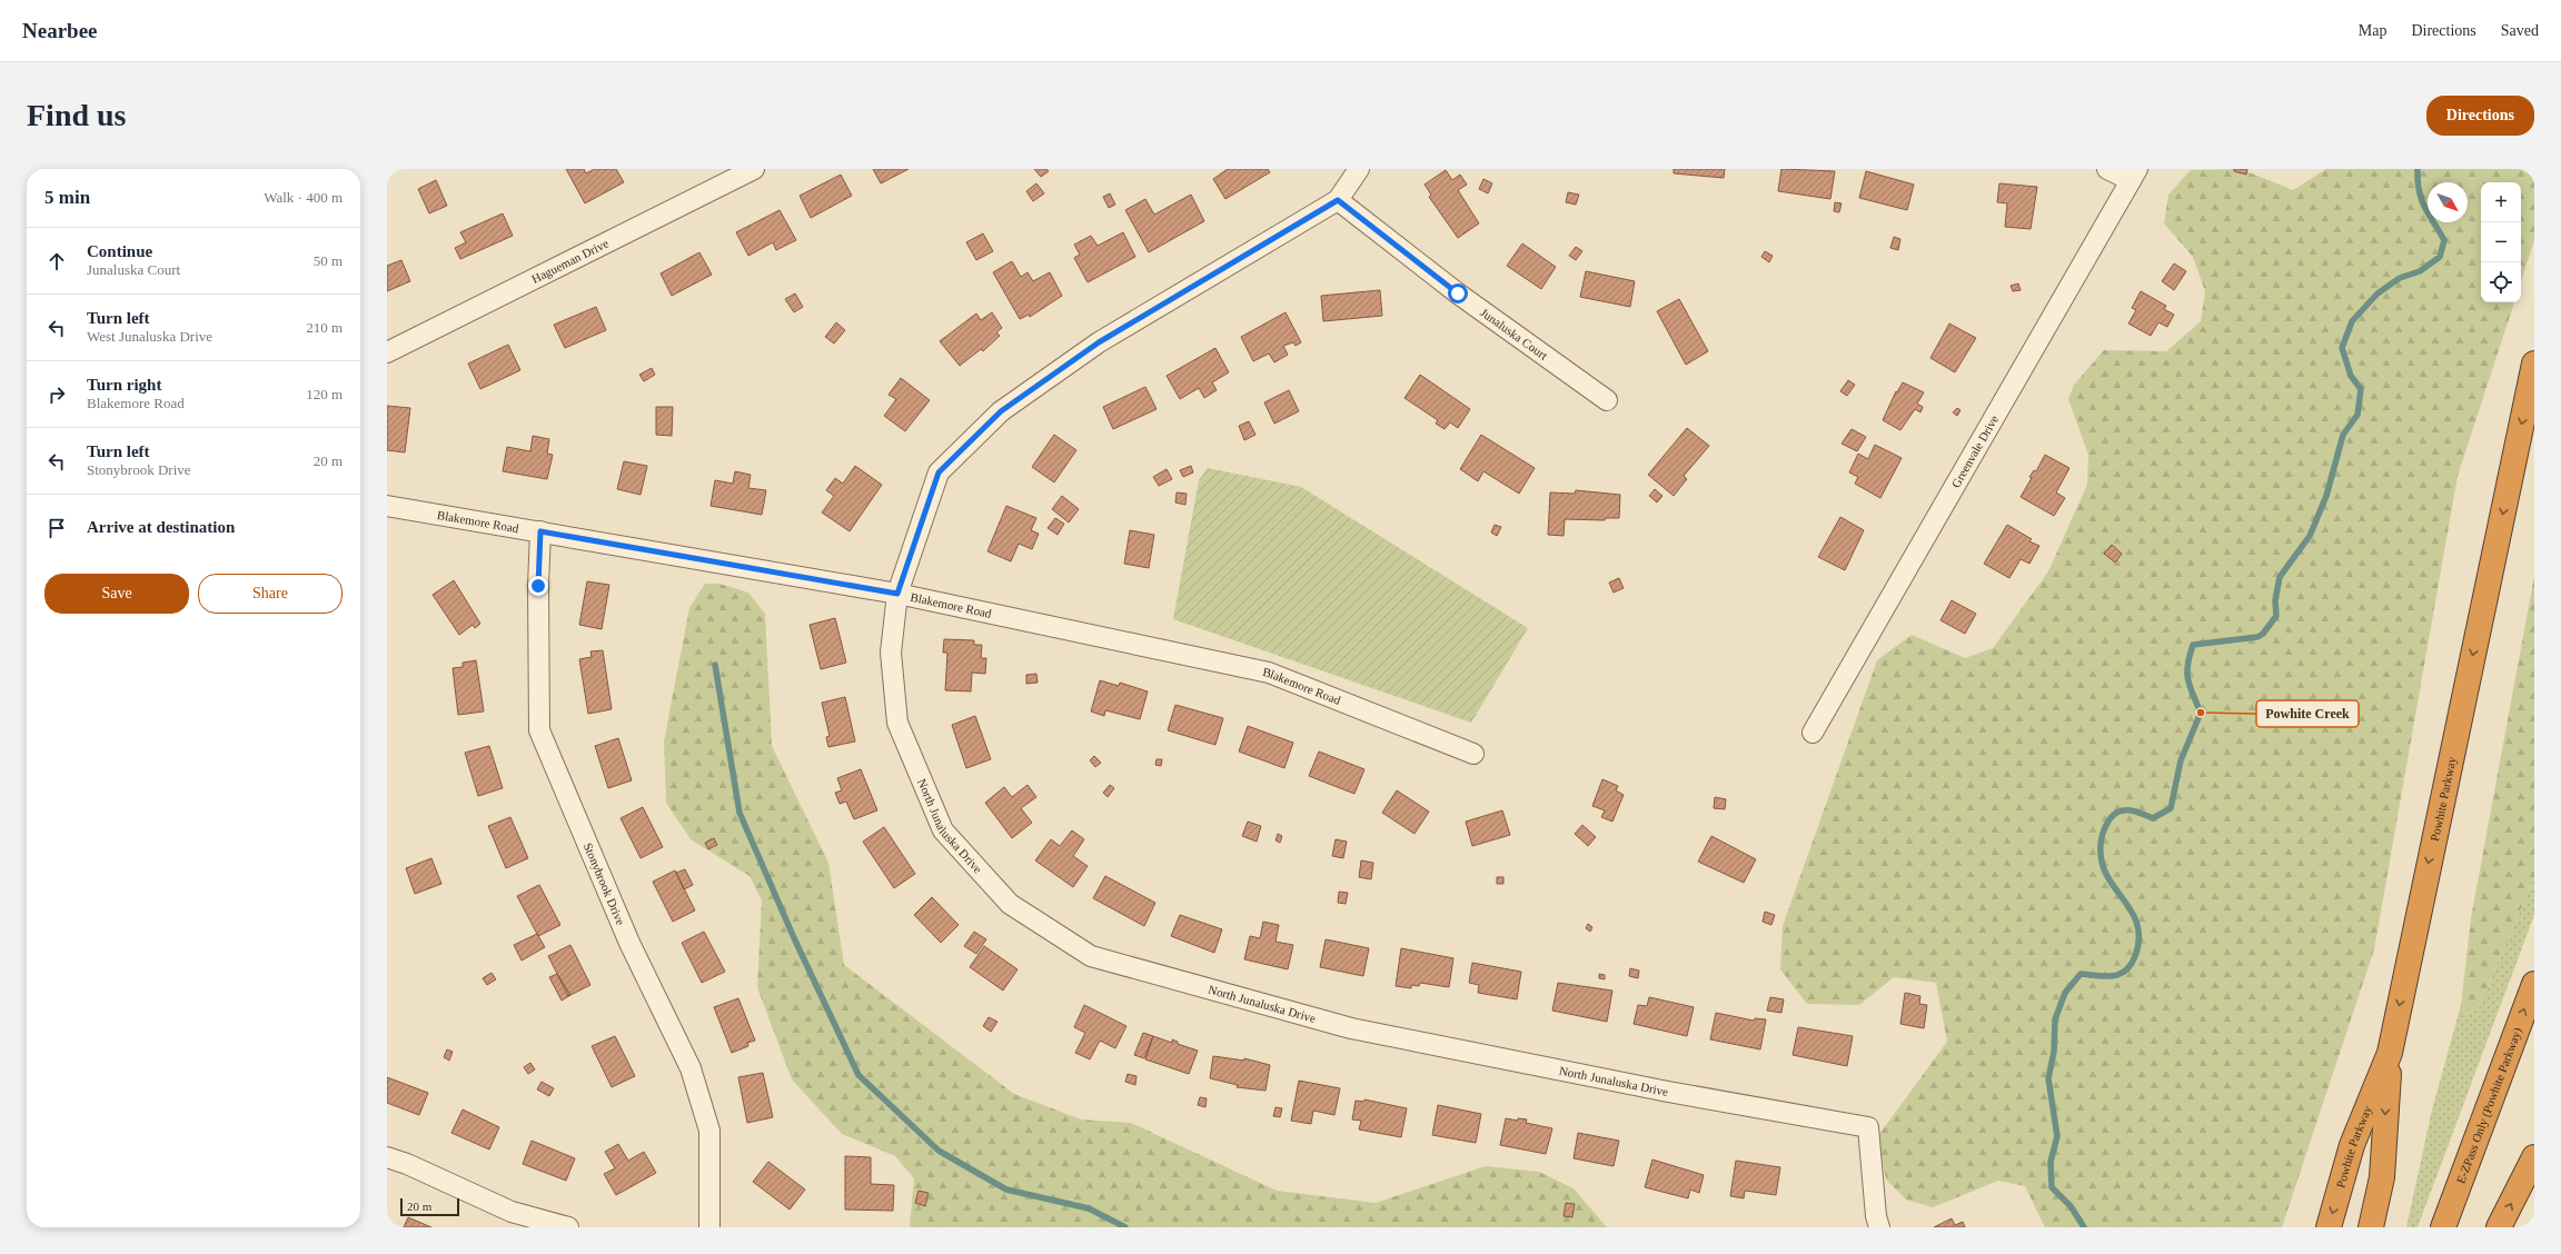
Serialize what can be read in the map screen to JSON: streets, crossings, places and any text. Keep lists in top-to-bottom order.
{
  "streets": {
    "highway": ["Powhite Parkway", "E-ZPass Only (Powhite Parkway)"],
    "street": [
      "Hagueman Drive",
      "Junaluska Court",
      "Greenvale Drive",
      "Blakemore Road",
      "North Junaluska Drive",
      "Stonybrook Drive"
    ]
  },
  "crossings": [
    ["Junaluska Court", "North Junaluska Drive"],
    ["Blakemore Road", "North Junaluska Drive"],
    ["Blakemore Road", "Stonybrook Drive"]
  ],
  "one_way": ["Powhite Parkway"],
  "places": ["Powhite Creek"],
  "scale_bar": "20 m",
  "north": "bottom right",
  "page": {
    "header": "Nearbee",
    "nav": ["Map", "Directions", "Saved"],
    "buttons": [
      "Directions",
      ["Save", "Share"]
    ],
    "title": "Find us",
    "heading": ["5 min", "Walk · 400 m"],
    "map_buttons": ["+", "−"],
    "list": [
      ["Continue", "Junaluska Court", "50 m"],
      ["Turn left", "West Junaluska Drive", "210 m"],
      ["Turn right", "Blakemore Road", "120 m"],
      ["Turn left", "Stonybrook Drive", "20 m"],
      "Arrive at destination"
    ],
    "scale": "20 m"
  }
}
